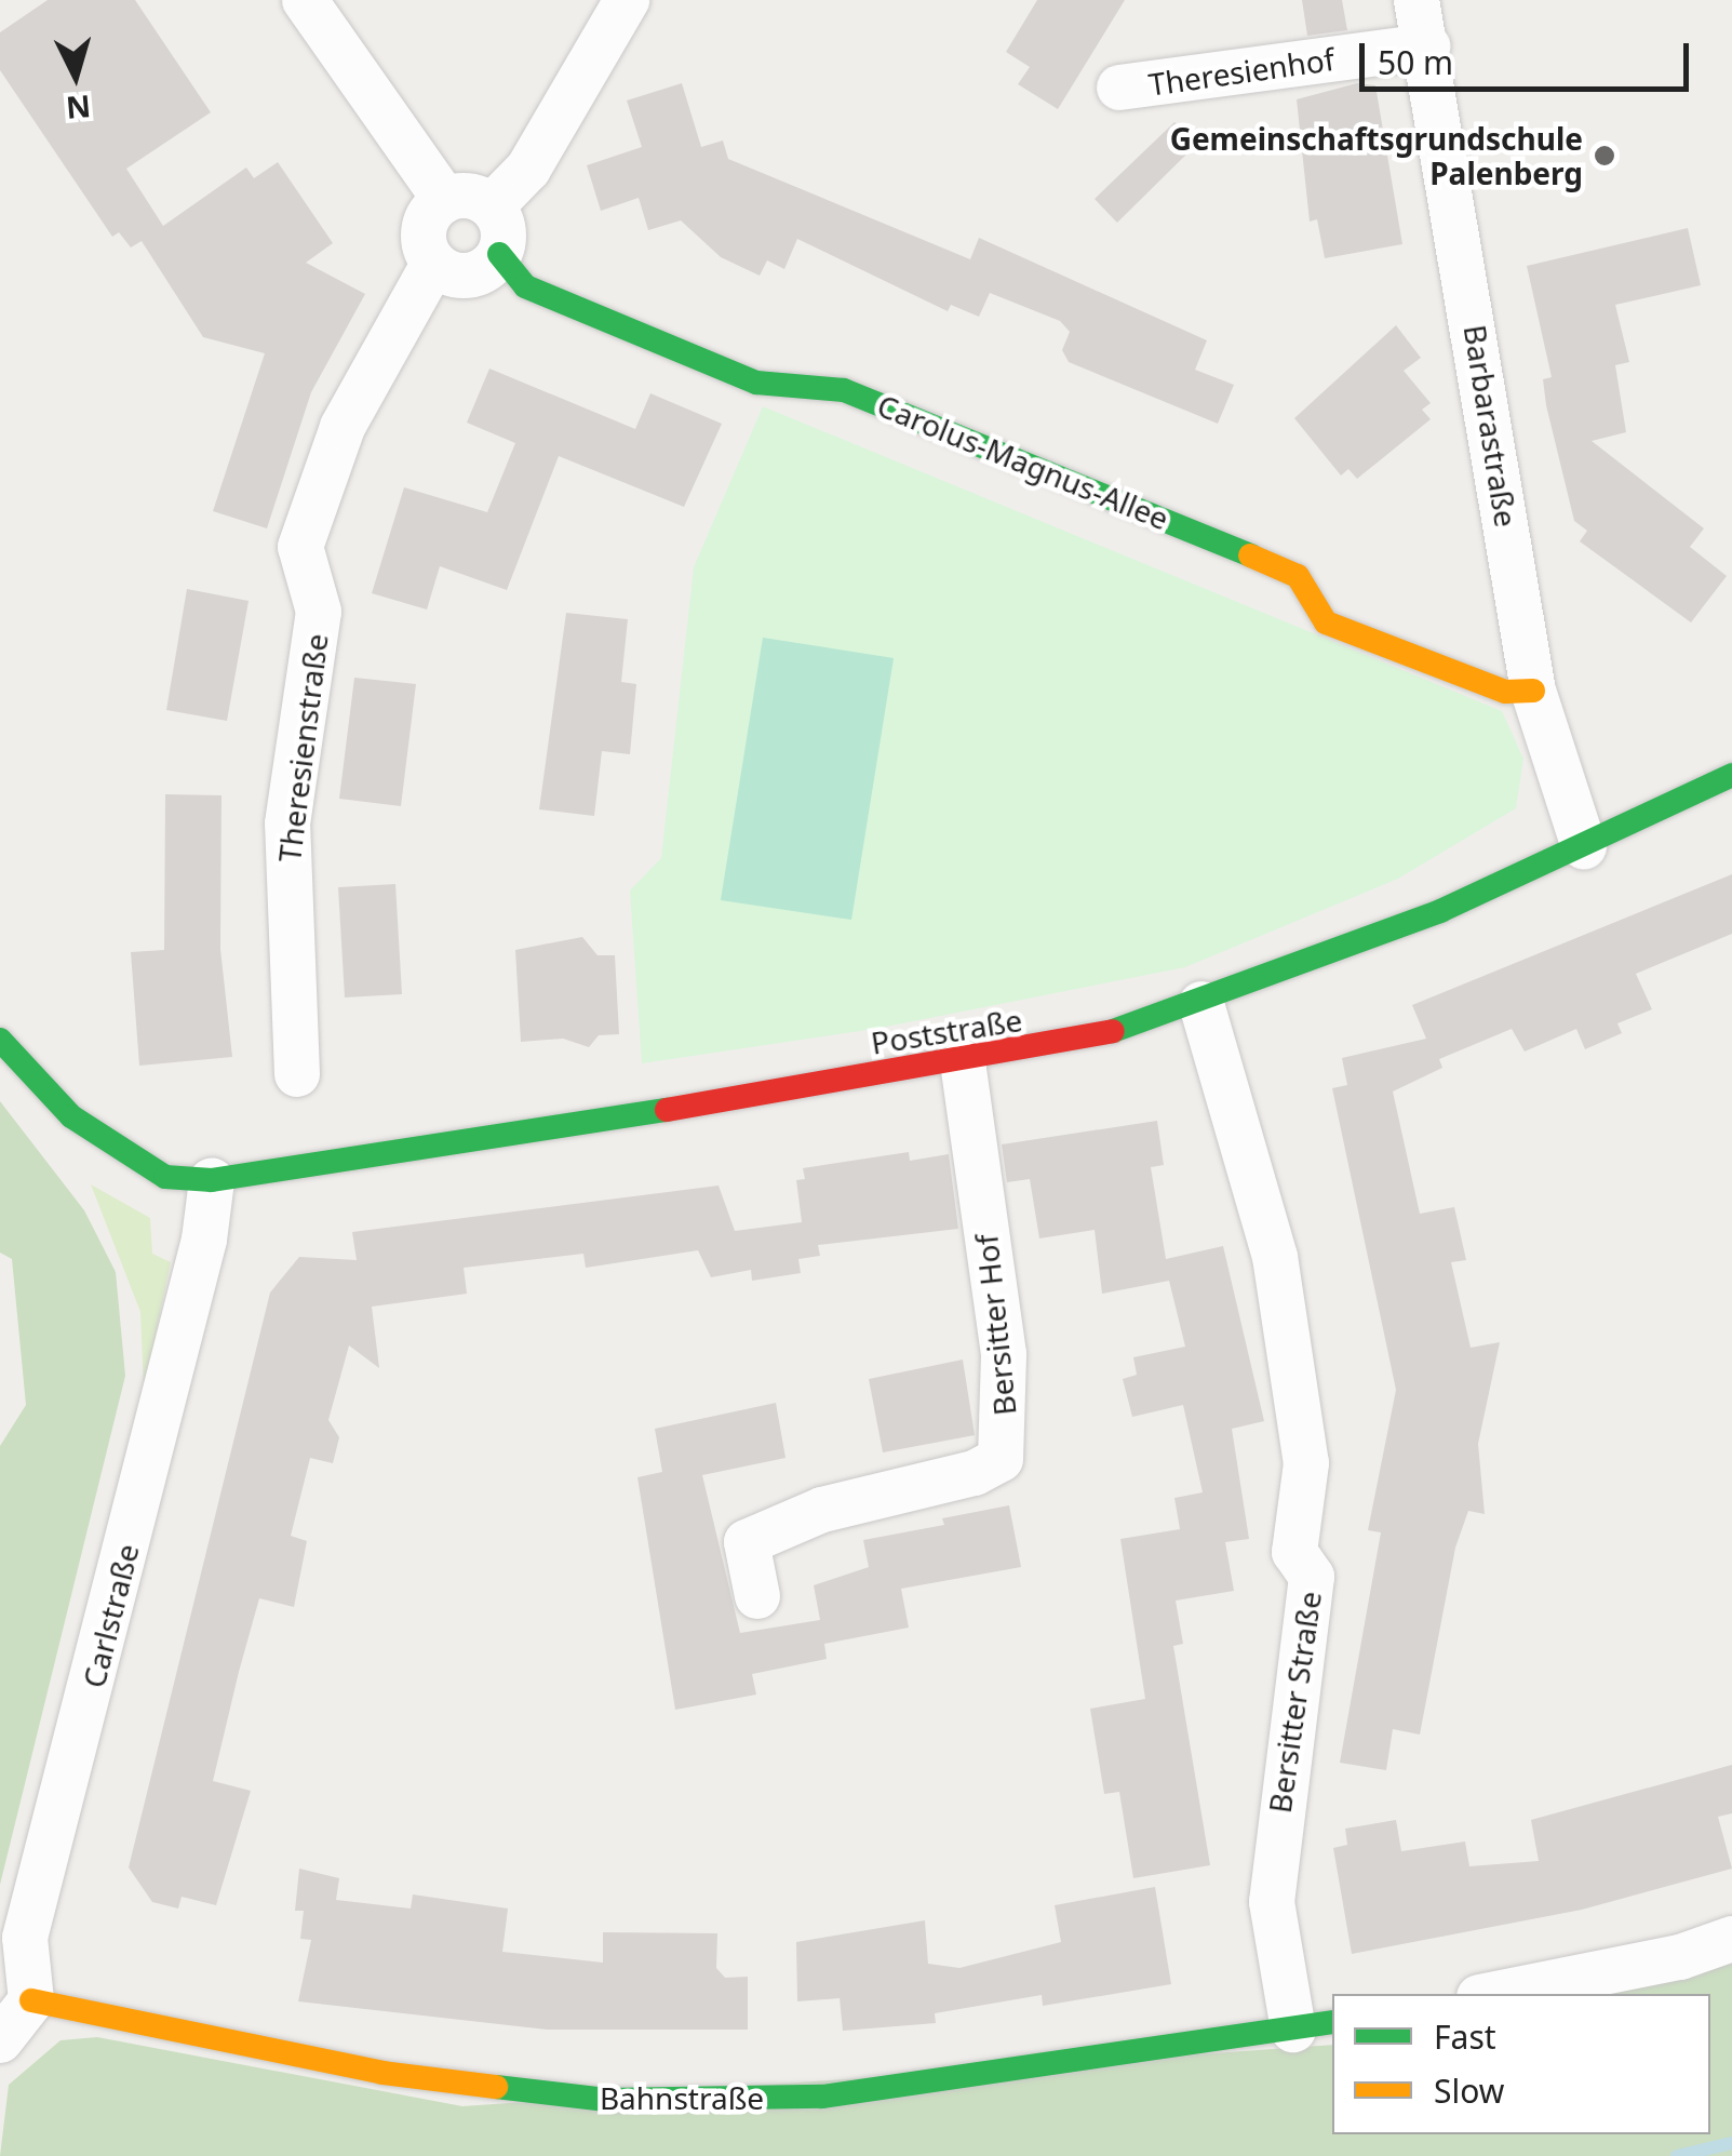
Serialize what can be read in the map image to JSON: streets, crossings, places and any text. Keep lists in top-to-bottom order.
{
  "streets": {
    "street": [
      "Theresienhof",
      "Barbarastraße",
      "Carolus-Magnus-Allee",
      "Theresienstraße",
      "Poststraße",
      "Bersitter Hof",
      "Carlstraße",
      "Bersitter Straße",
      "Bahnstraße"
    ]
  },
  "crossings": [
    ["Theresienhof", "Barbarastraße"],
    ["Barbarastraße", "Carolus-Magnus-Allee"],
    ["Barbarastraße", "Poststraße"],
    ["Carolus-Magnus-Allee", "Theresienstraße"],
    ["Poststraße", "Bersitter Hof"],
    ["Poststraße", "Carlstraße"],
    ["Poststraße", "Bersitter Straße"],
    ["Carlstraße", "Bahnstraße"],
    ["Bersitter Straße", "Bahnstraße"]
  ],
  "places": ["Gemeinschaftsgrundschule Palenberg"],
  "legend": ["Fast", "Slow"],
  "scale_bar": "50 m",
  "north": "bottom"
}
